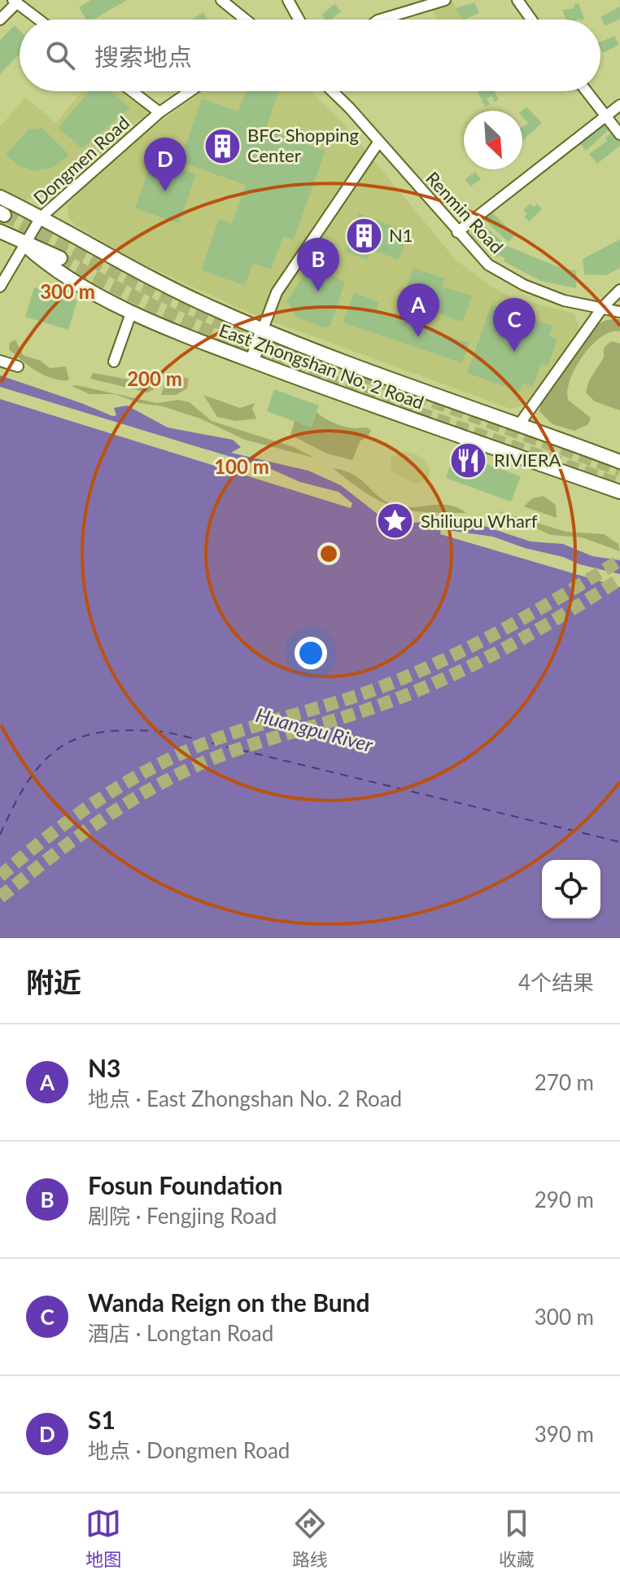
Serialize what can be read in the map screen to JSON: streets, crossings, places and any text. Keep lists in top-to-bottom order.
{
  "streets": {
    "main road": ["East Zhongshan No. 2 Road"],
    "street": ["Dongmen Road", "Renmin Road"]
  },
  "crossings": [
    ["Dongmen Road", "East Zhongshan No. 2 Road"]
  ],
  "water": ["Huangpu River"],
  "places": {
    "building": ["BFC Shopping Center", "N1"],
    "restaurant": ["RIVIERA"],
    "place": ["Shiliupu Wharf"]
  },
  "north": "bottom right",
  "page": {
    "search": "搜索地点",
    "pins": [
      "D",
      "B",
      "A",
      "C"
    ],
    "heading": ["附近", "4个结果"],
    "list": [
      {
        "mark": "A",
        "name": "N3",
        "note": "地点 · East Zhongshan No. 2 Road",
        "value": "270 m"
      },
      {
        "mark": "B",
        "name": "Fosun Foundation",
        "note": "剧院 · Fengjing Road",
        "value": "290 m"
      },
      {
        "mark": "C",
        "name": "Wanda Reign on the Bund",
        "note": "酒店 · Longtan Road",
        "value": "300 m"
      },
      {
        "mark": "D",
        "name": "S1",
        "note": "地点 · Dongmen Road",
        "value": "390 m"
      }
    ],
    "nav": ["地图", "路线", "收藏"]
  },
  "rings": ["300 m", "200 m", "100 m"]
}
